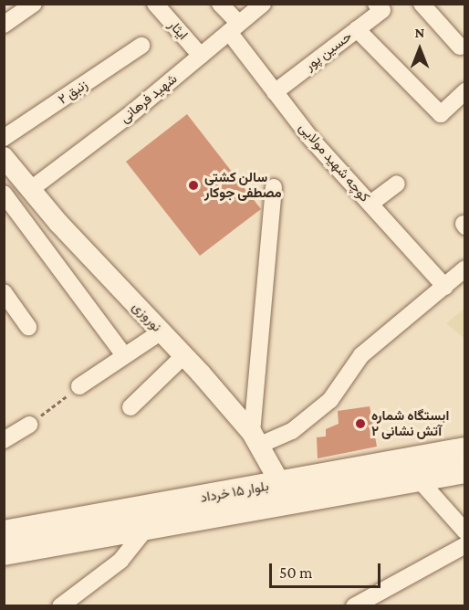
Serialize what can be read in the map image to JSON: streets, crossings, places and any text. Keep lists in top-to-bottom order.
{
  "streets": {
    "main road": ["بلوار ۱۵ خرداد"],
    "street": [
      "ایثار",
      "حسین پور",
      "زنبق ۲",
      "شهید فرهانی",
      "کوچه شهید مولایی",
      "نوروزی"
    ]
  },
  "crossings": [
    ["ایثار", "شهید فرهانی"],
    ["حسین پور", "کوچه شهید مولایی"],
    ["شهید فرهانی", "کوچه شهید مولایی"],
    ["شهید فرهانی", "نوروزی"],
    ["نوروزی", "بلوار ۱۵ خرداد"]
  ],
  "places": ["سالن کشتی مصطفی جوکار", "ایستگاه شماره ۲ آتش نشانی"],
  "scale_bar": "50 m",
  "north": "top"
}
